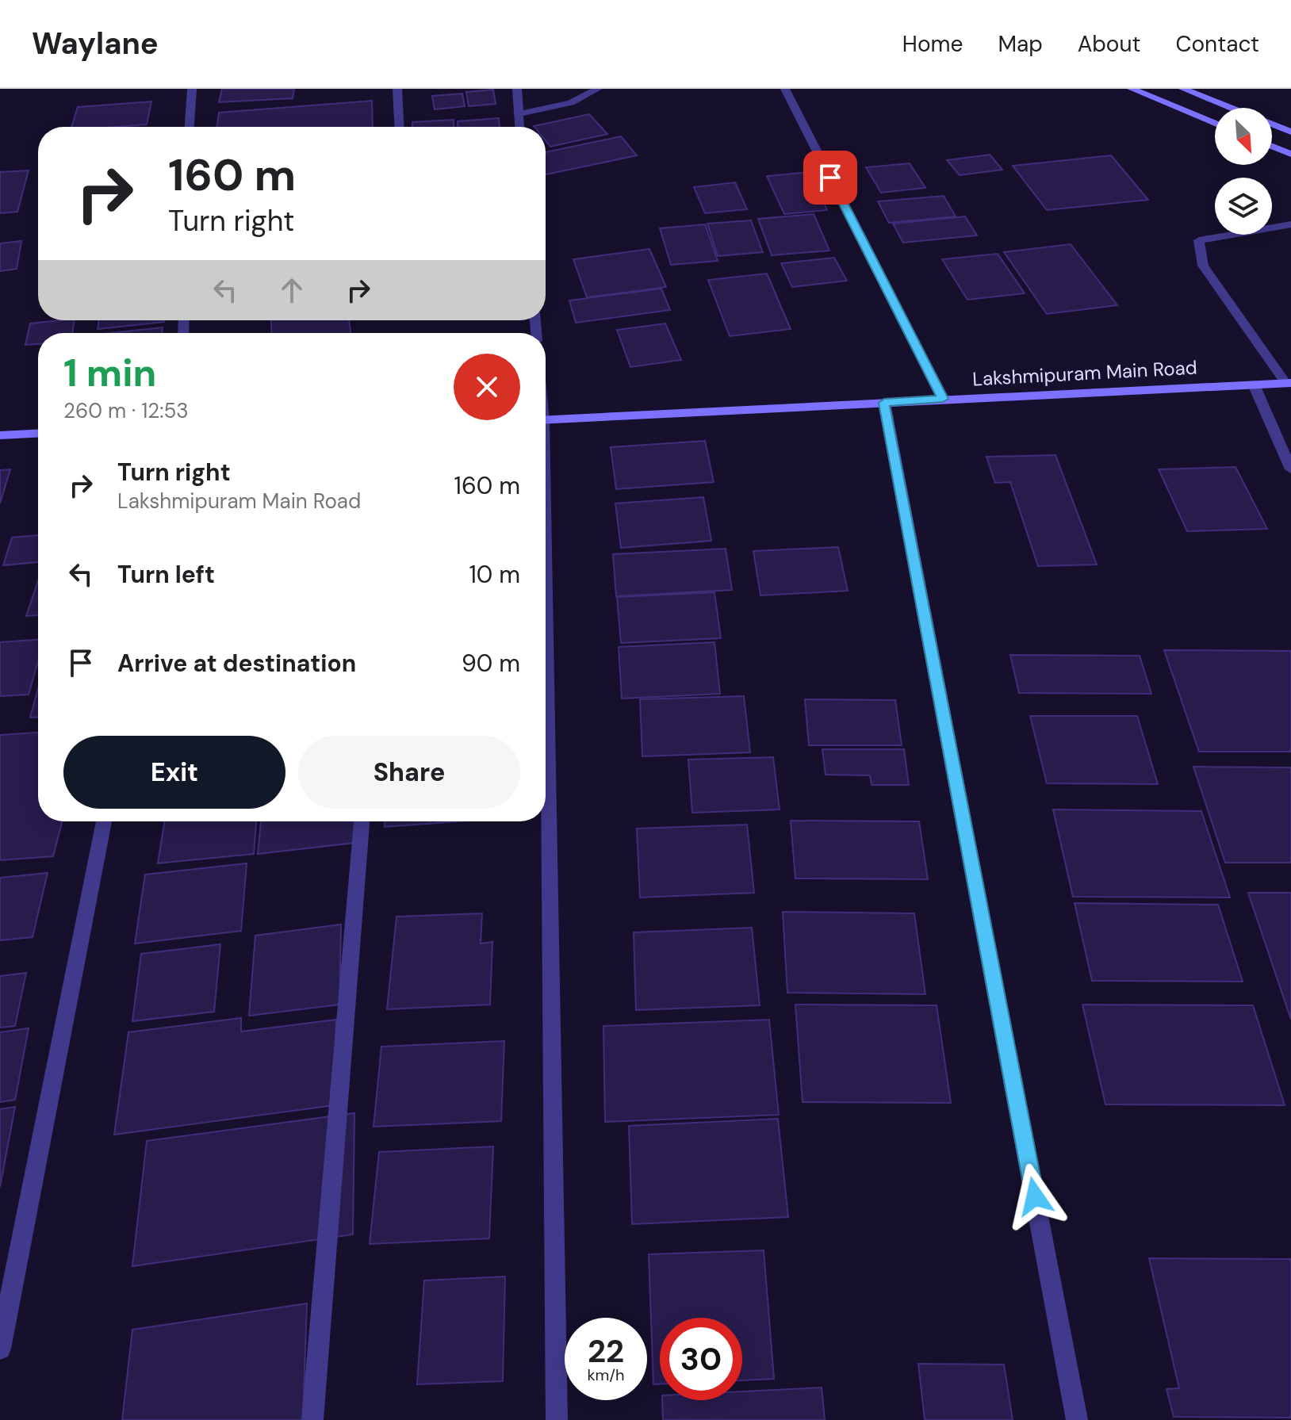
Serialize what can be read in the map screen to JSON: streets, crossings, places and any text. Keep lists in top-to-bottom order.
{
  "streets": {
    "street": ["Lakshmipuram Main Road"]
  },
  "north": "bottom right",
  "page": {
    "header": "Waylane",
    "nav": [
      "Home",
      "Map",
      "About",
      "Contact"
    ],
    "turn": ["160 m", "Turn right"],
    "heading": ["1 min", "260 m · 12:53"],
    "list": [
      {
        "name": "Turn right",
        "note": "Lakshmipuram Main Road",
        "value": "160 m"
      },
      {
        "name": "Turn left",
        "value": "10 m"
      },
      {
        "name": "Arrive at destination",
        "value": "90 m"
      }
    ],
    "buttons": ["Exit", "Share"],
    "speed": "22 km/h",
    "limit": "30"
  }
}
